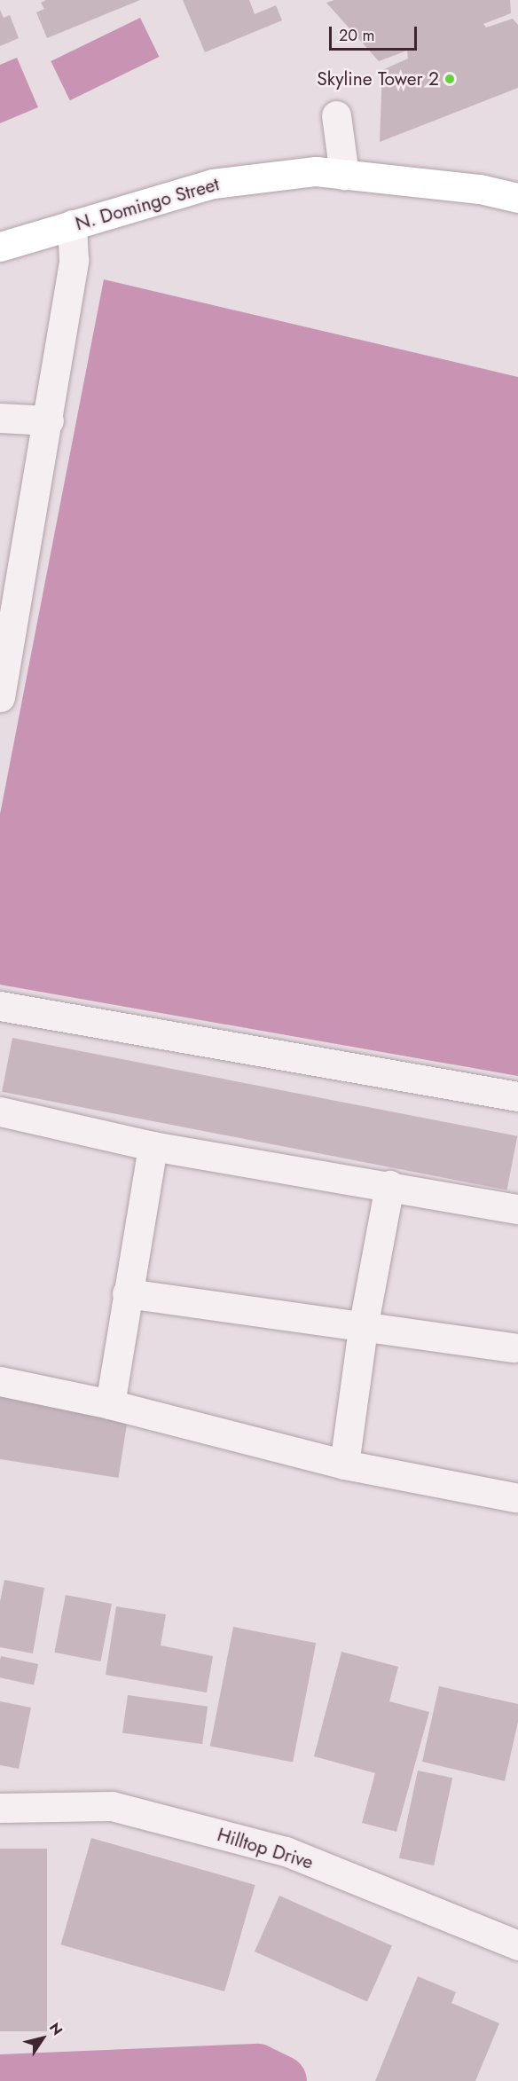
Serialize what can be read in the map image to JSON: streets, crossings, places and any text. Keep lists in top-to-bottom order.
{
  "streets": {
    "main road": ["N. Domingo Street"],
    "street": ["Hilltop Drive"]
  },
  "places": ["Skyline Tower 2"],
  "scale_bar": "20 m",
  "north": "top right"
}
